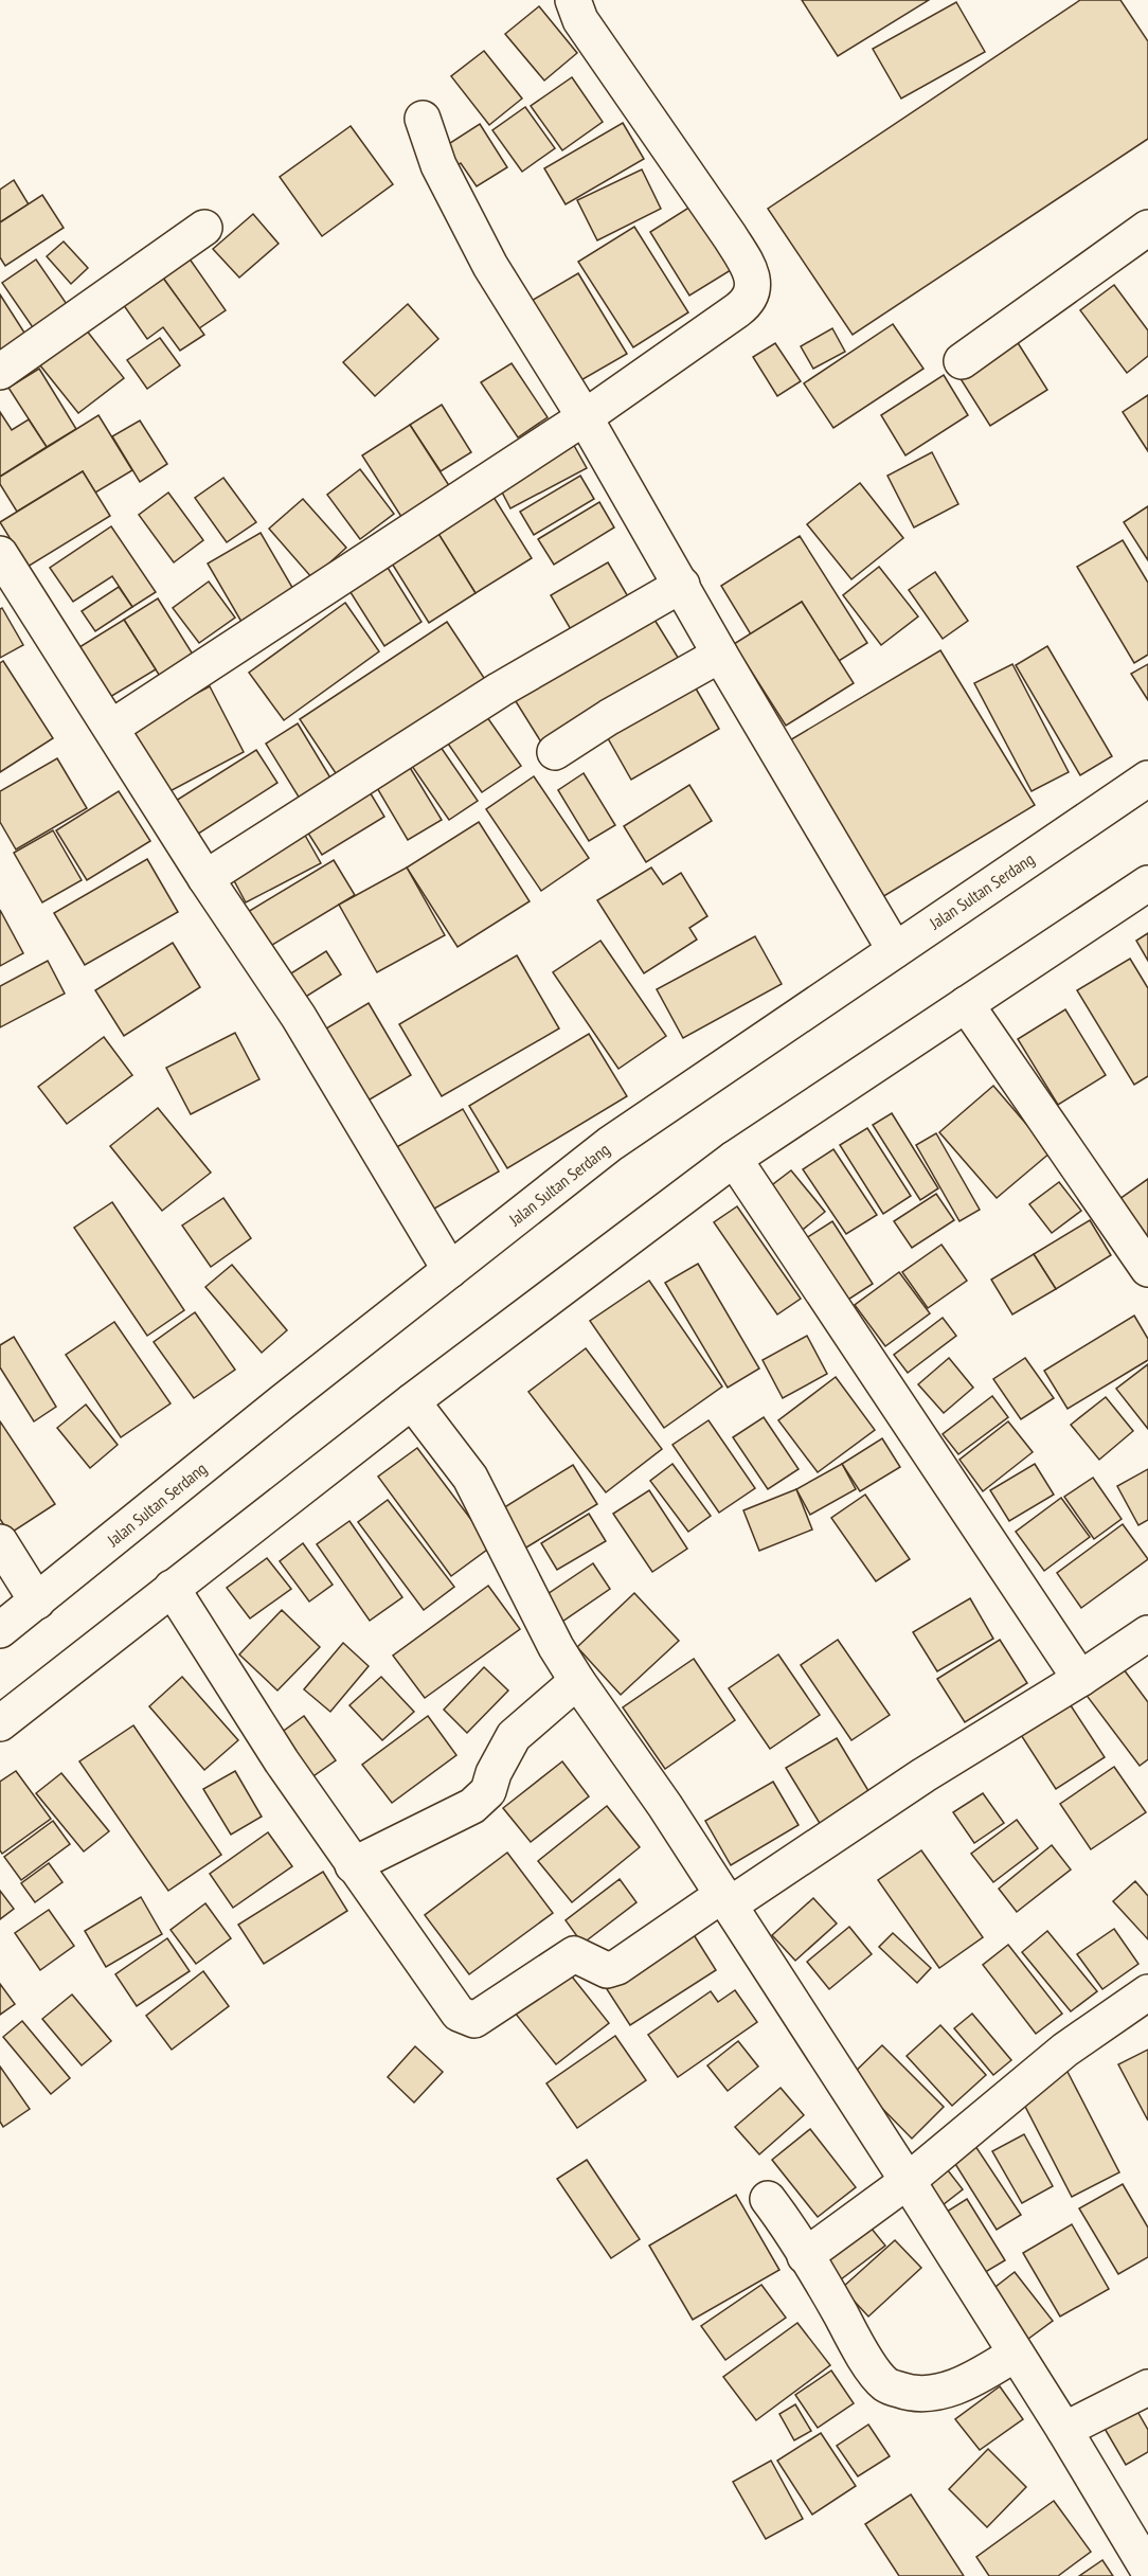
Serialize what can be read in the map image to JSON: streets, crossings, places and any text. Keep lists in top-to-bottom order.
{
  "streets": {
    "main road": ["Jalan Sultan Serdang"]
  }
}
